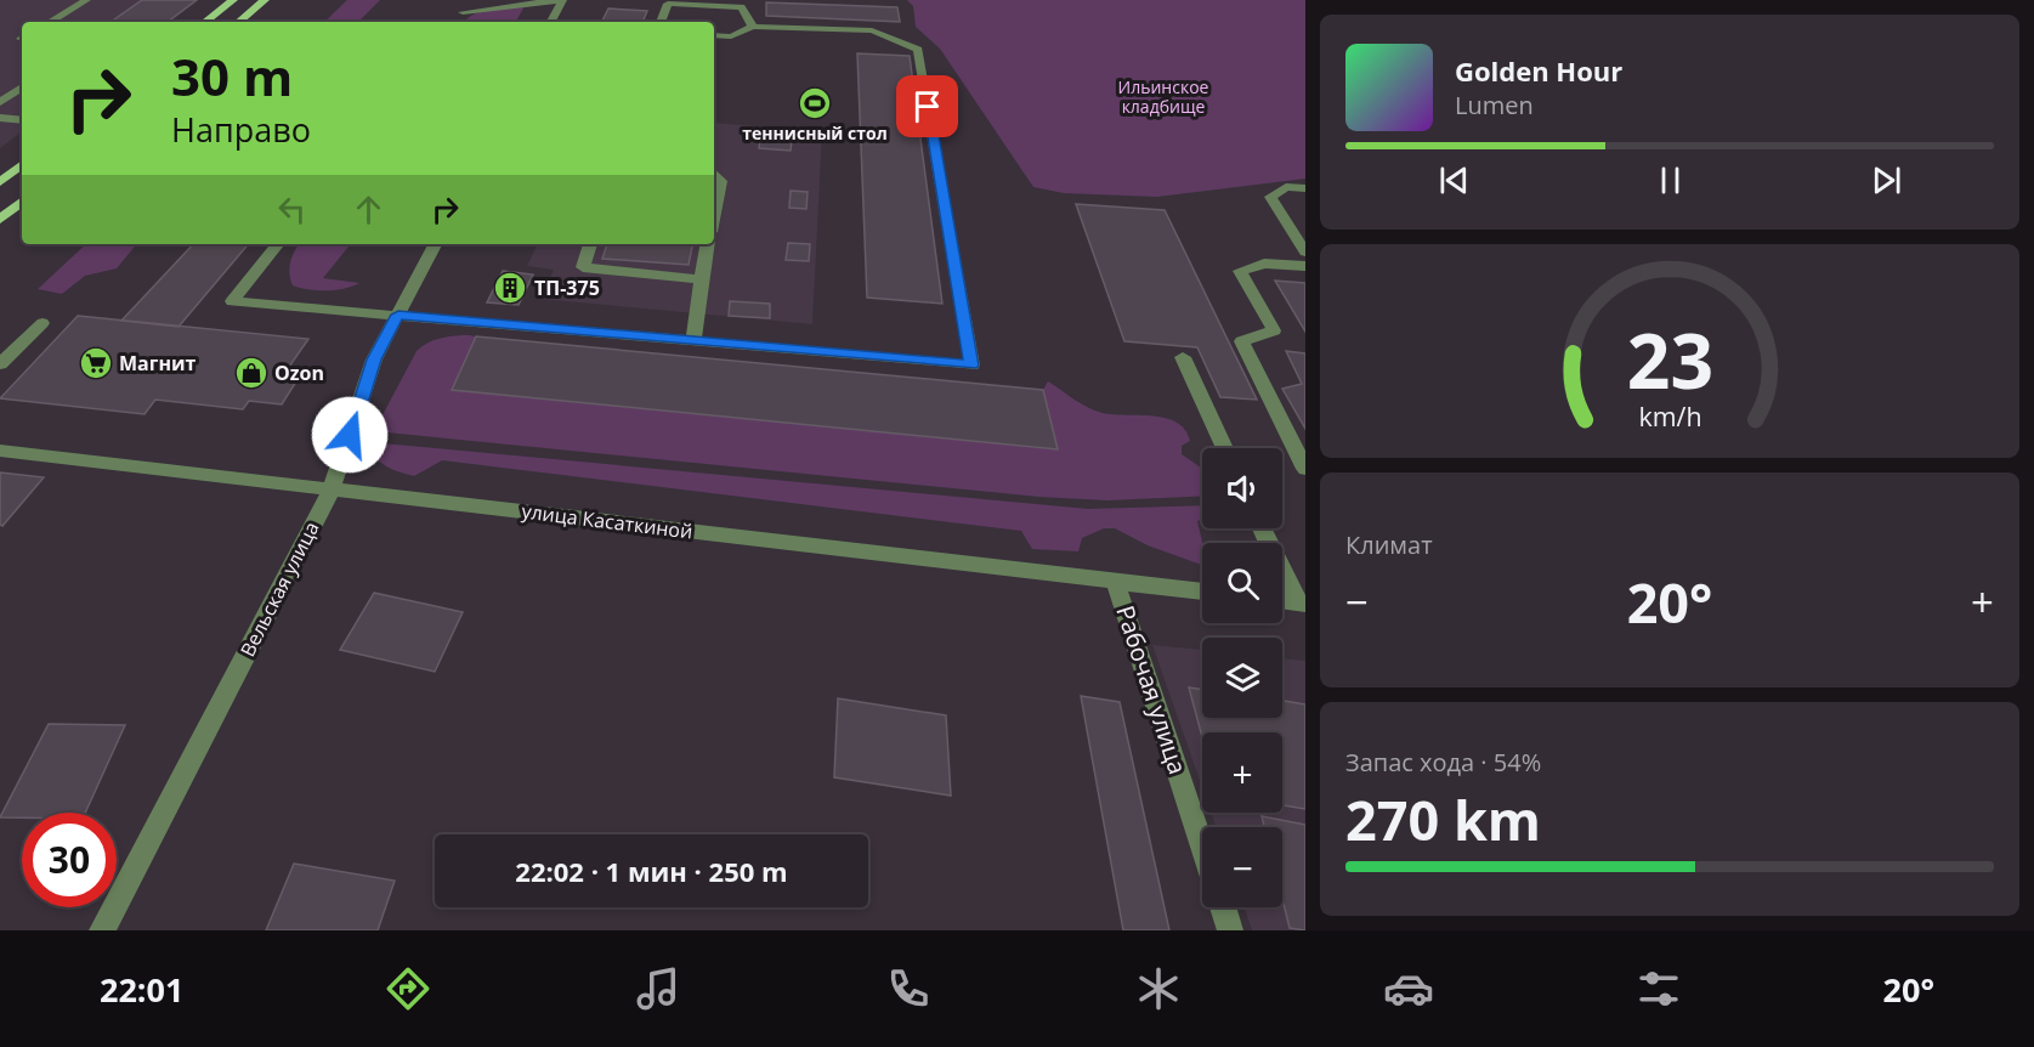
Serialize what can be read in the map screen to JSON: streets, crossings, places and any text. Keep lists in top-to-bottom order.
{
  "streets": {
    "street": ["улица Касаткиной", "Вельская улица", "Рабочая улица"]
  },
  "crossings": [
    ["улица Касаткиной", "Вельская улица"],
    ["улица Касаткиной", "Рабочая улица"]
  ],
  "parks": ["Ильинское кладбище"],
  "places": {
    "sports": ["теннисный стол"],
    "building": ["ТП-375"],
    "supermarket": ["Магнит"],
    "shop": ["Ozon"]
  },
  "page": {
    "turn": ["30 m", "Направо"],
    "song": ["Golden Hour", "Lumen"],
    "map_buttons": ["+", "−"],
    "tile": [
      "Климат",
      ["Запас хода · 54%", "270 km"]
    ],
    "heat": ["−", "20°", "+"],
    "limit": "30",
    "trip": "22:02 · 1 мин · 250 m",
    "tabs": ["22:01", "20°"],
    "gauge": ["23", "km/h"]
  }
}
